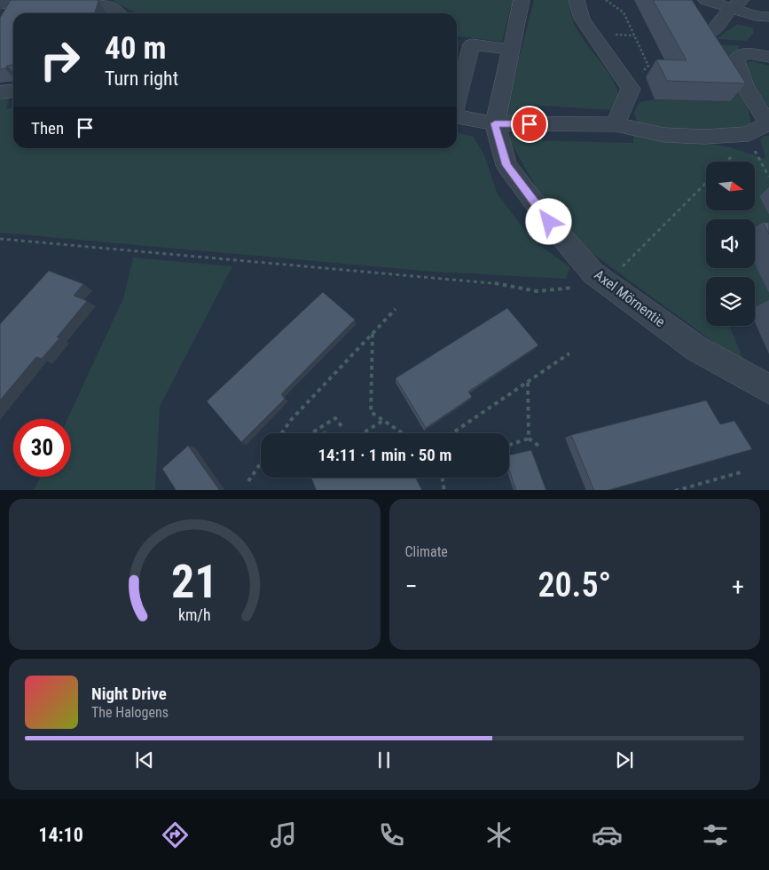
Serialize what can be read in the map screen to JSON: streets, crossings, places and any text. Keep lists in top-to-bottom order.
{
  "streets": {
    "street": ["Axel Mörnentie"]
  },
  "north": "right",
  "page": {
    "turn": ["40 m", "Turn right"],
    "then": "Then",
    "limit": "30",
    "trip": "14:11 · 1 min · 50 m",
    "tile": "Climate",
    "heat": ["−", "20.5°", "+"],
    "song": ["Night Drive", "The Halogens"],
    "tabs": "14:10",
    "gauge": ["21", "km/h"]
  }
}
